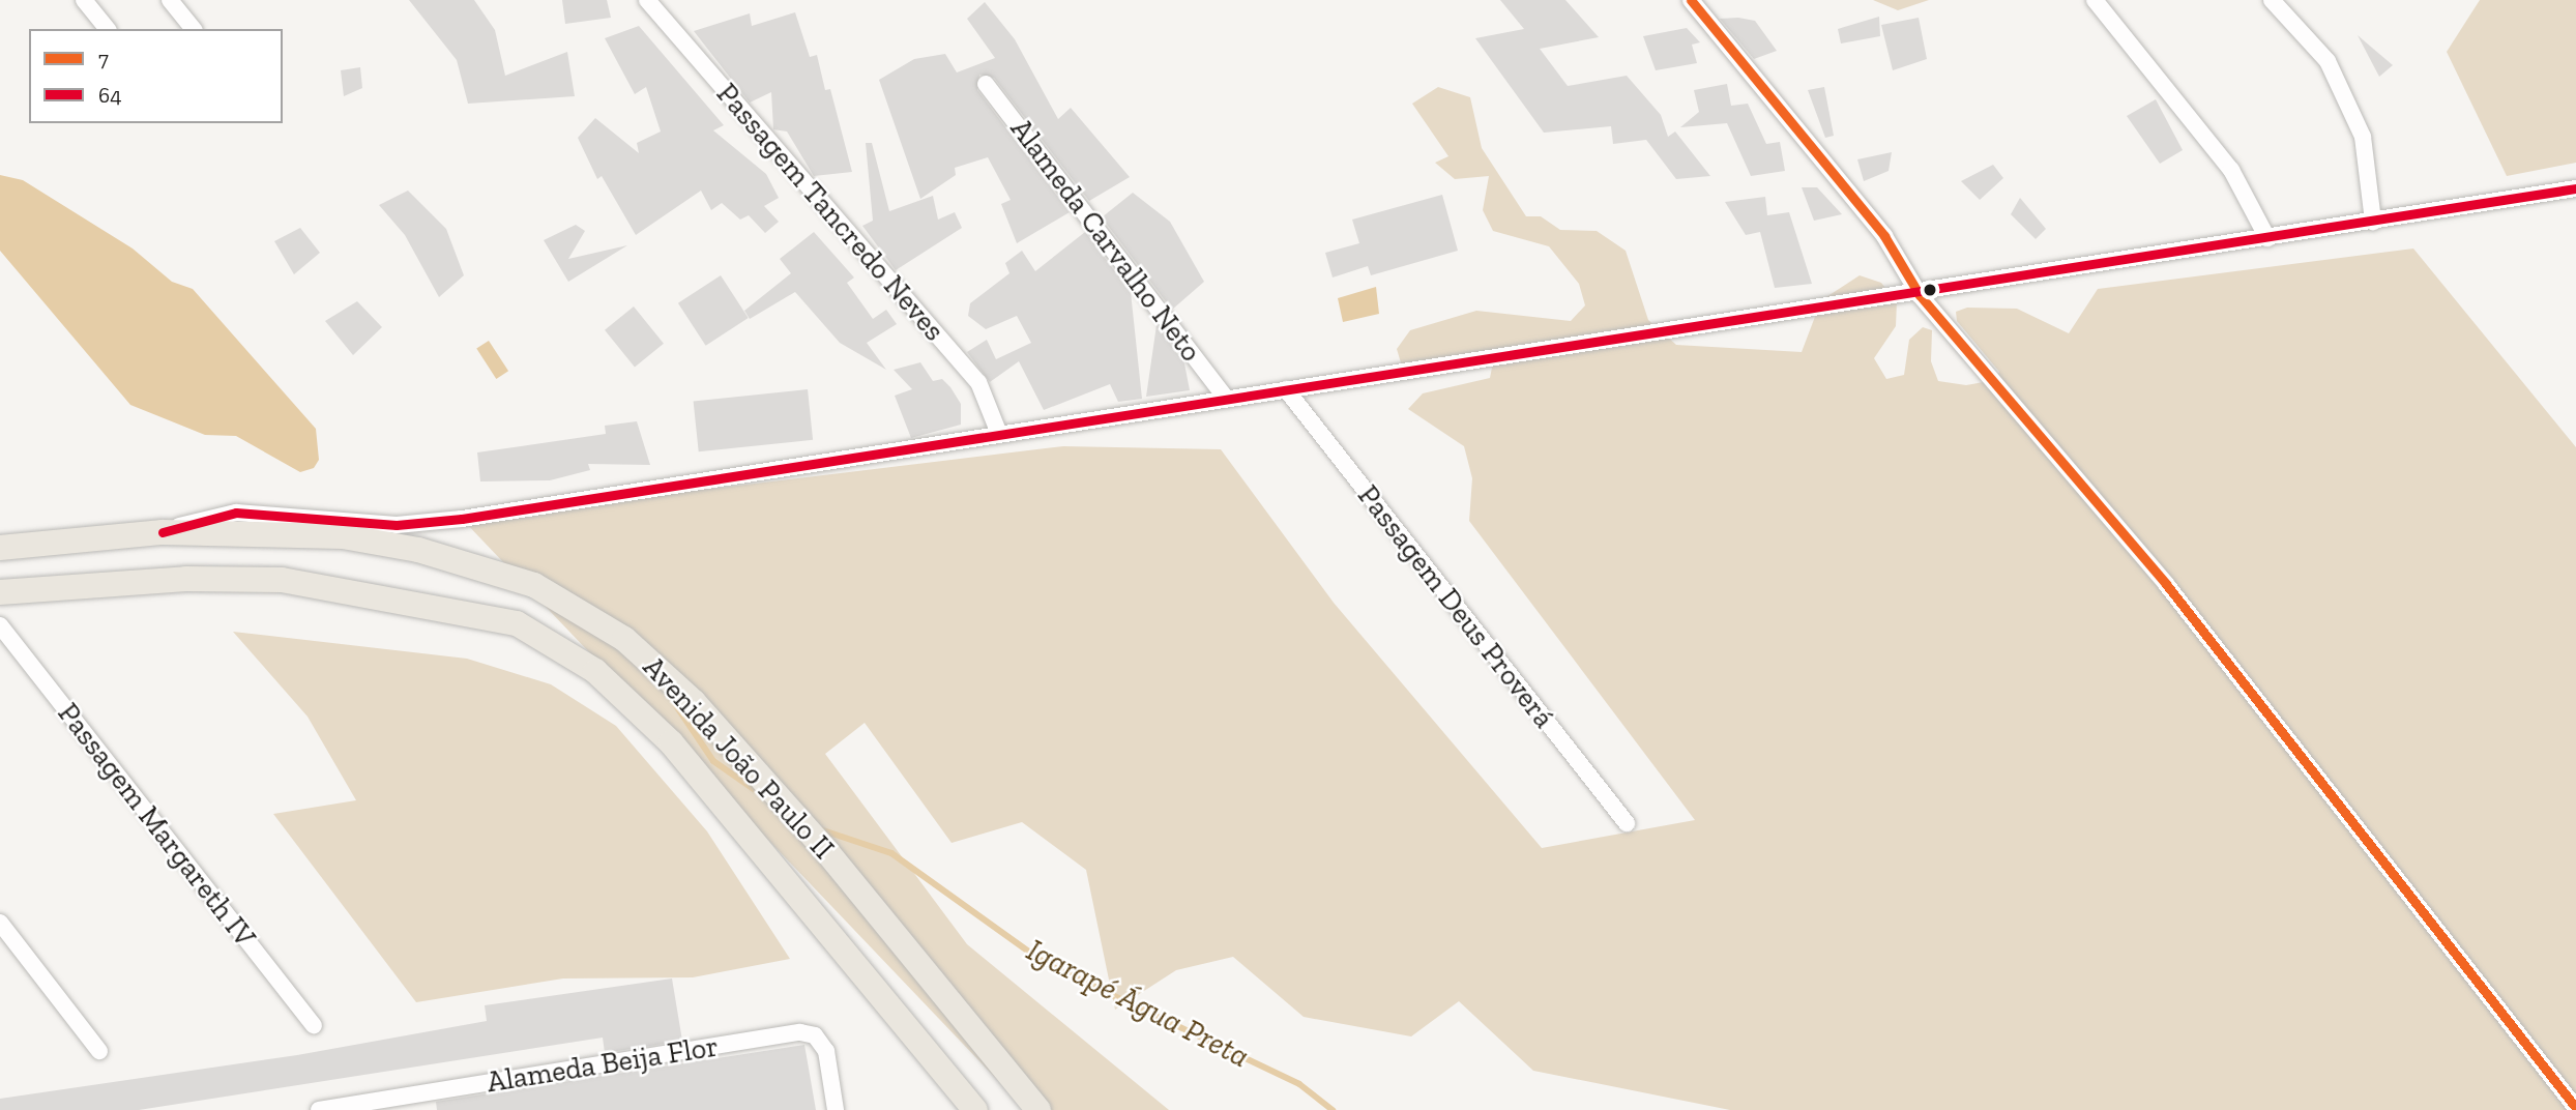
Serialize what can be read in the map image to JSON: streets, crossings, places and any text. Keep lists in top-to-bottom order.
{
  "streets": {
    "main road": ["Avenida João Paulo II"],
    "street": [
      "Passagem Tancredo Neves",
      "Alameda Carvalho Neto",
      "Passagem Deus Proverá",
      "Passagem Margareth IV",
      "Alameda Beija Flor"
    ]
  },
  "water": ["Igarapé Água Preta"],
  "lines": ["transit line 7", "transit line 64"],
  "legend": ["7", "64"]
}
